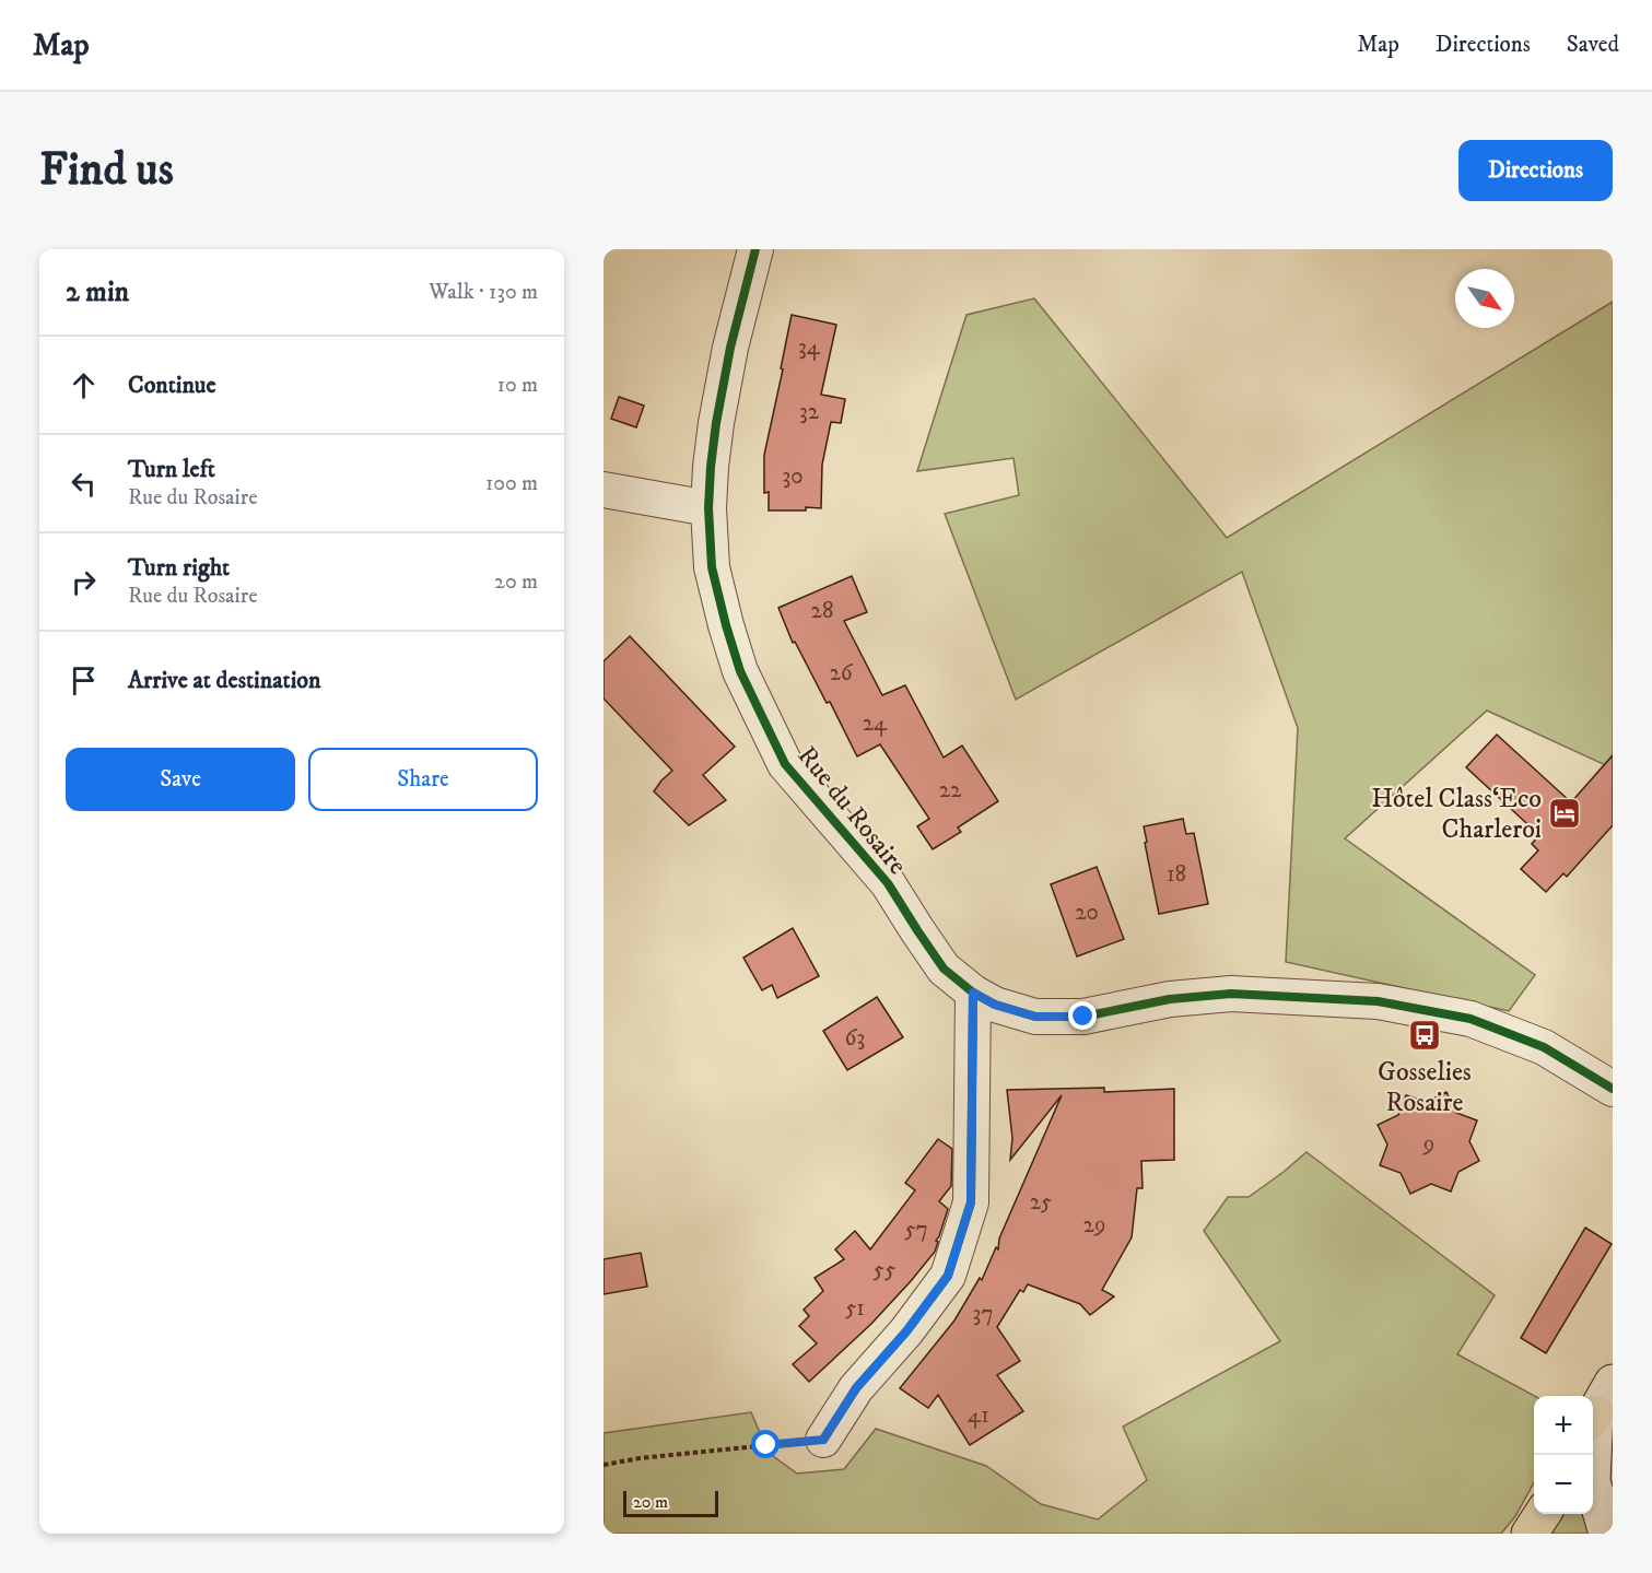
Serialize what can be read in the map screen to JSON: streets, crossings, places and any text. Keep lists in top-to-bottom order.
{
  "streets": {
    "street": ["Rue du Rosaire"]
  },
  "places": {
    "hotel": ["Hôtel Class‘Eco Charleroi"],
    "bus stop": ["Gosselies Rosaire"]
  },
  "house_numbers": [
    "34",
    "32",
    "30",
    "28",
    "26",
    "24",
    "22",
    "18",
    "20",
    "63",
    "9",
    "25",
    "29",
    "57",
    "55",
    "51",
    "37",
    "41"
  ],
  "scale_bar": "20 m",
  "north": "bottom right",
  "page": {
    "header": "Map",
    "nav": ["Map", "Directions", "Saved"],
    "buttons": [
      "Directions",
      ["Save", "Share"]
    ],
    "title": "Find us",
    "heading": ["2 min", "Walk · 130 m"],
    "list": [
      ["Continue", "10 m"],
      ["Turn left", "Rue du Rosaire", "100 m"],
      ["Turn right", "Rue du Rosaire", "20 m"],
      "Arrive at destination"
    ],
    "map_buttons": ["+", "−"],
    "scale": "20 m"
  }
}
